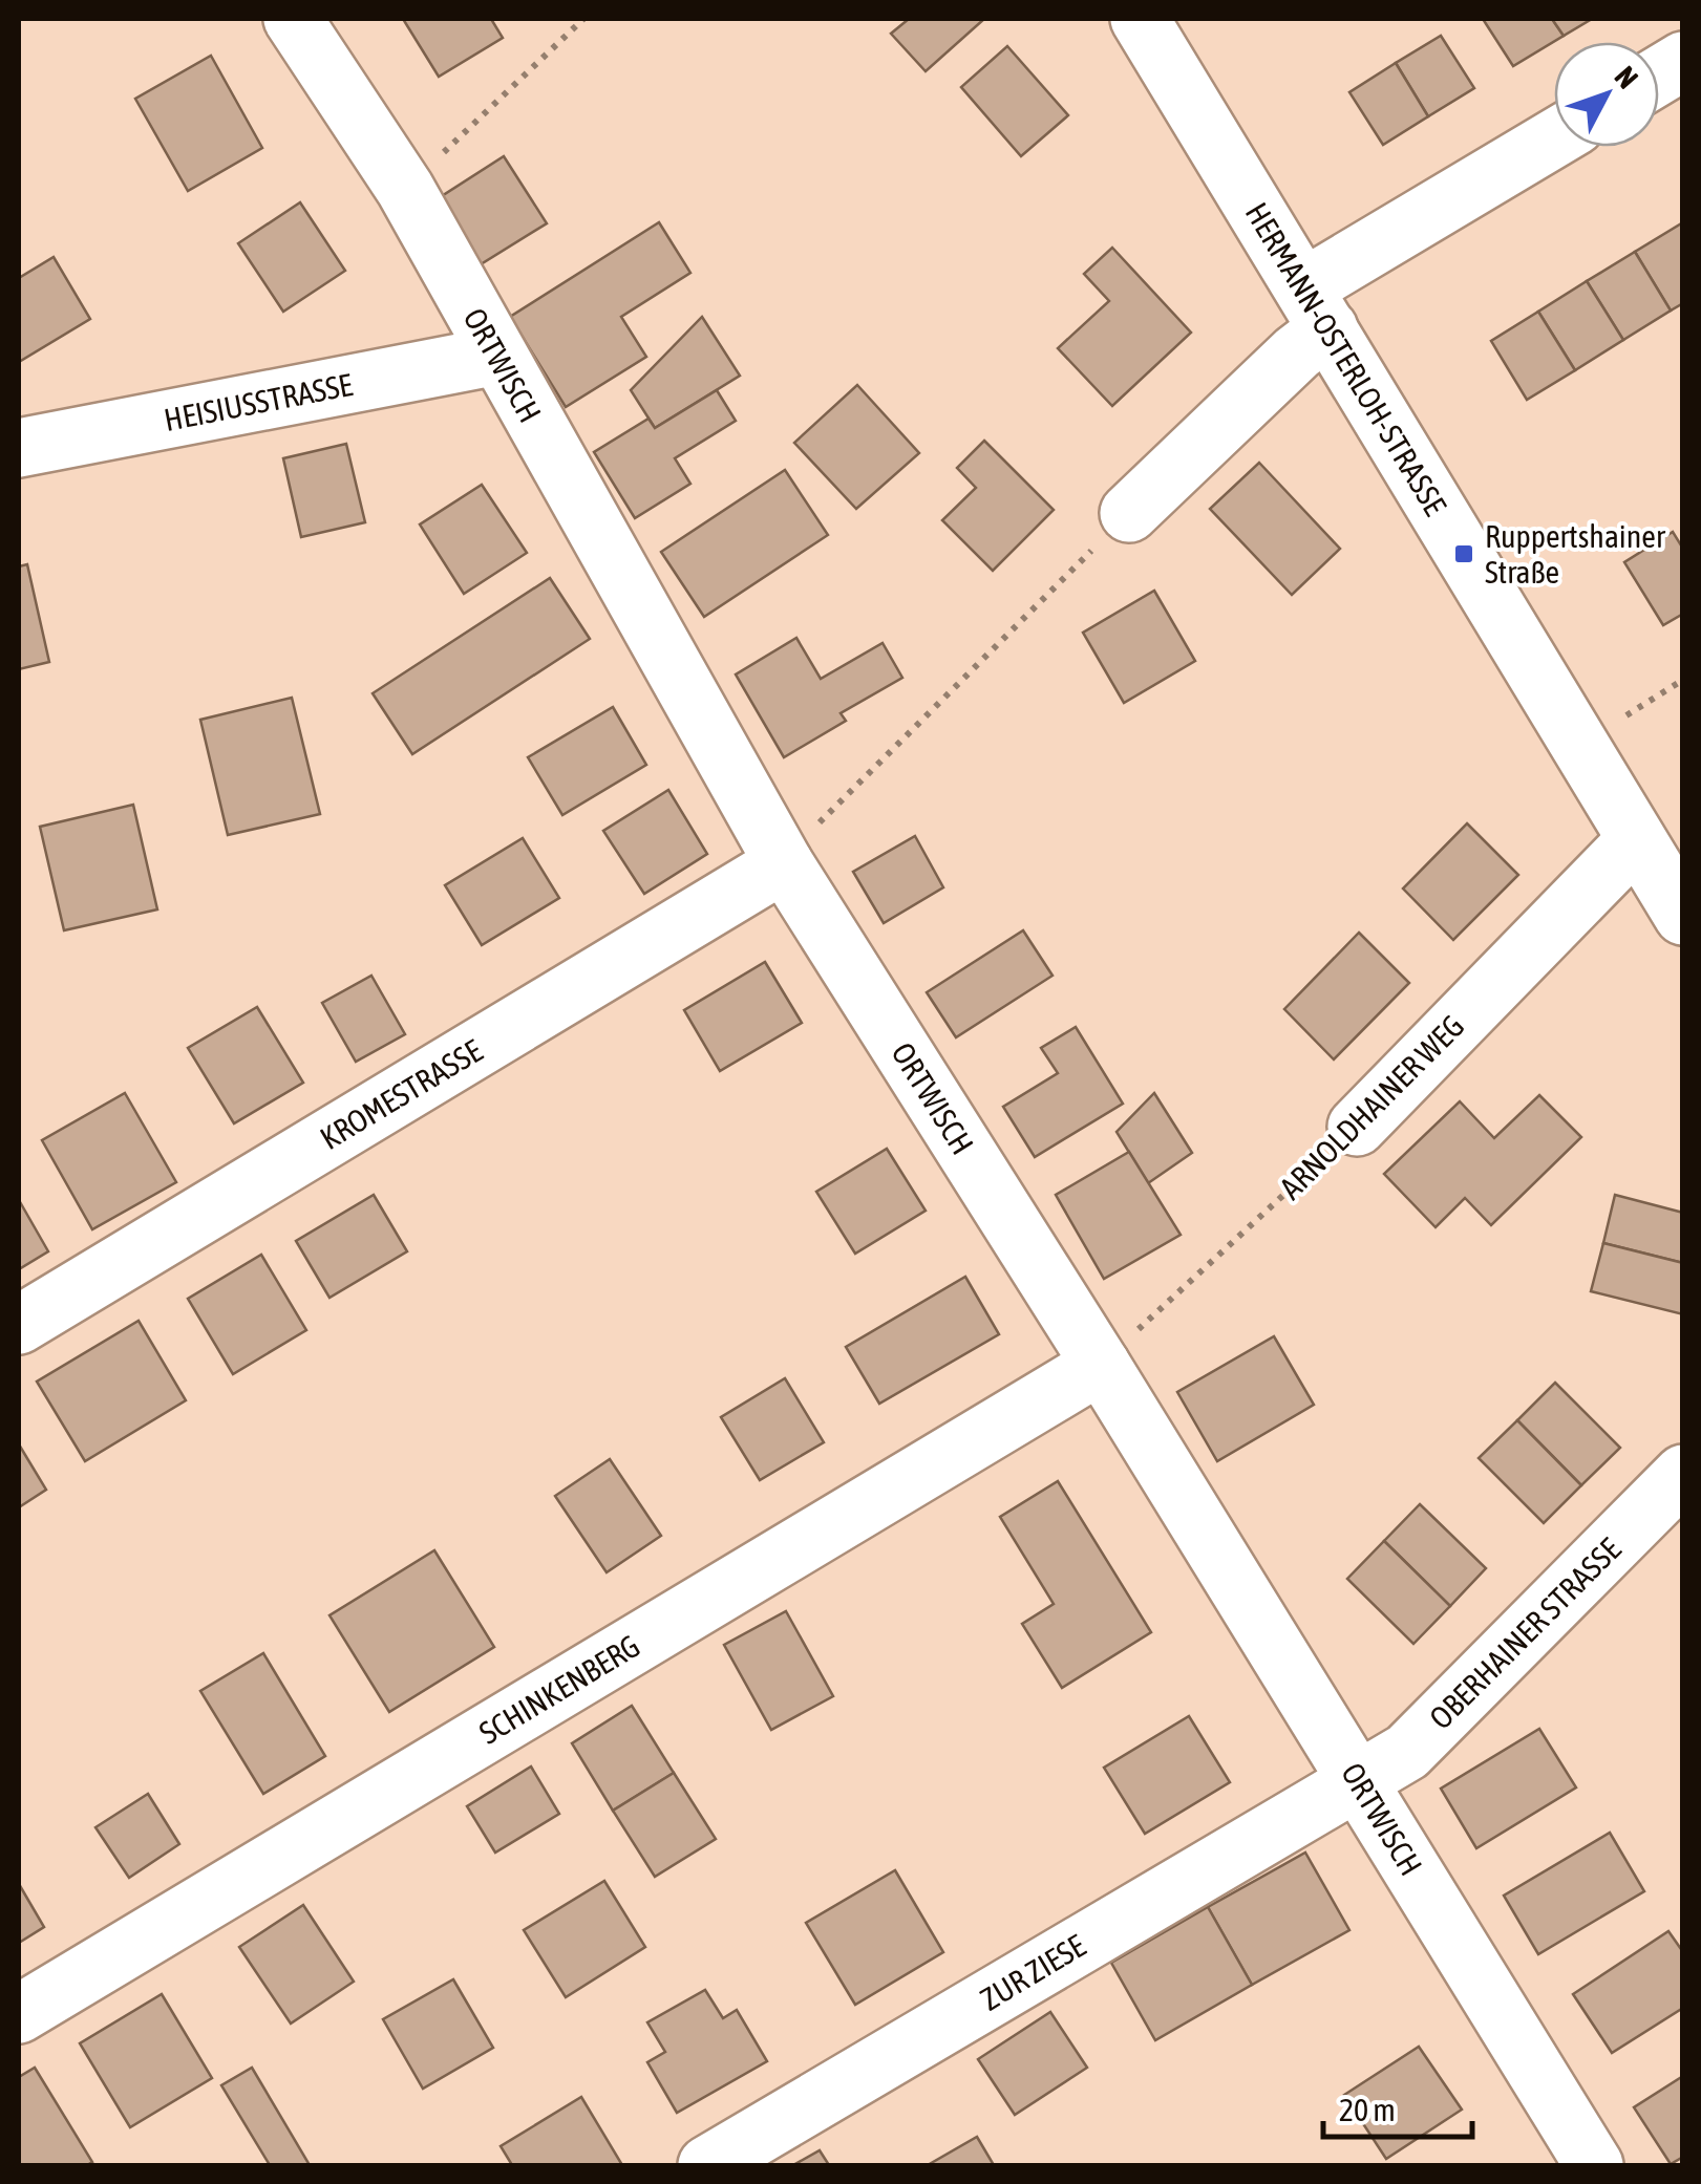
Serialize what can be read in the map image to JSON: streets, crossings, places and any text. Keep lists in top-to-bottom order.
{
  "streets": {
    "street": [
      "HERMANN-OSTERLOH-STRASSE",
      "ORTWISCH",
      "HEISIUSSTRASSE",
      "KROMESTRASSE",
      "ARNOLDHAINER WEG",
      "OBERHAINER STRASSE",
      "SCHINKENBERG",
      "ZUR ZIESE"
    ]
  },
  "crossings": [
    ["HERMANN-OSTERLOH-STRASSE", "ARNOLDHAINER WEG"],
    ["ORTWISCH", "HEISIUSSTRASSE"],
    ["ORTWISCH", "KROMESTRASSE"],
    ["ORTWISCH", "ARNOLDHAINER WEG"],
    ["ORTWISCH", "OBERHAINER STRASSE"],
    ["ORTWISCH", "SCHINKENBERG"],
    ["ORTWISCH", "ZUR ZIESE"],
    ["ARNOLDHAINER WEG", "SCHINKENBERG"],
    ["OBERHAINER STRASSE", "ZUR ZIESE"]
  ],
  "places": {
    "transit": ["Ruppertshainer Straße"]
  },
  "scale_bar": "20 m",
  "north": "top right"
}
